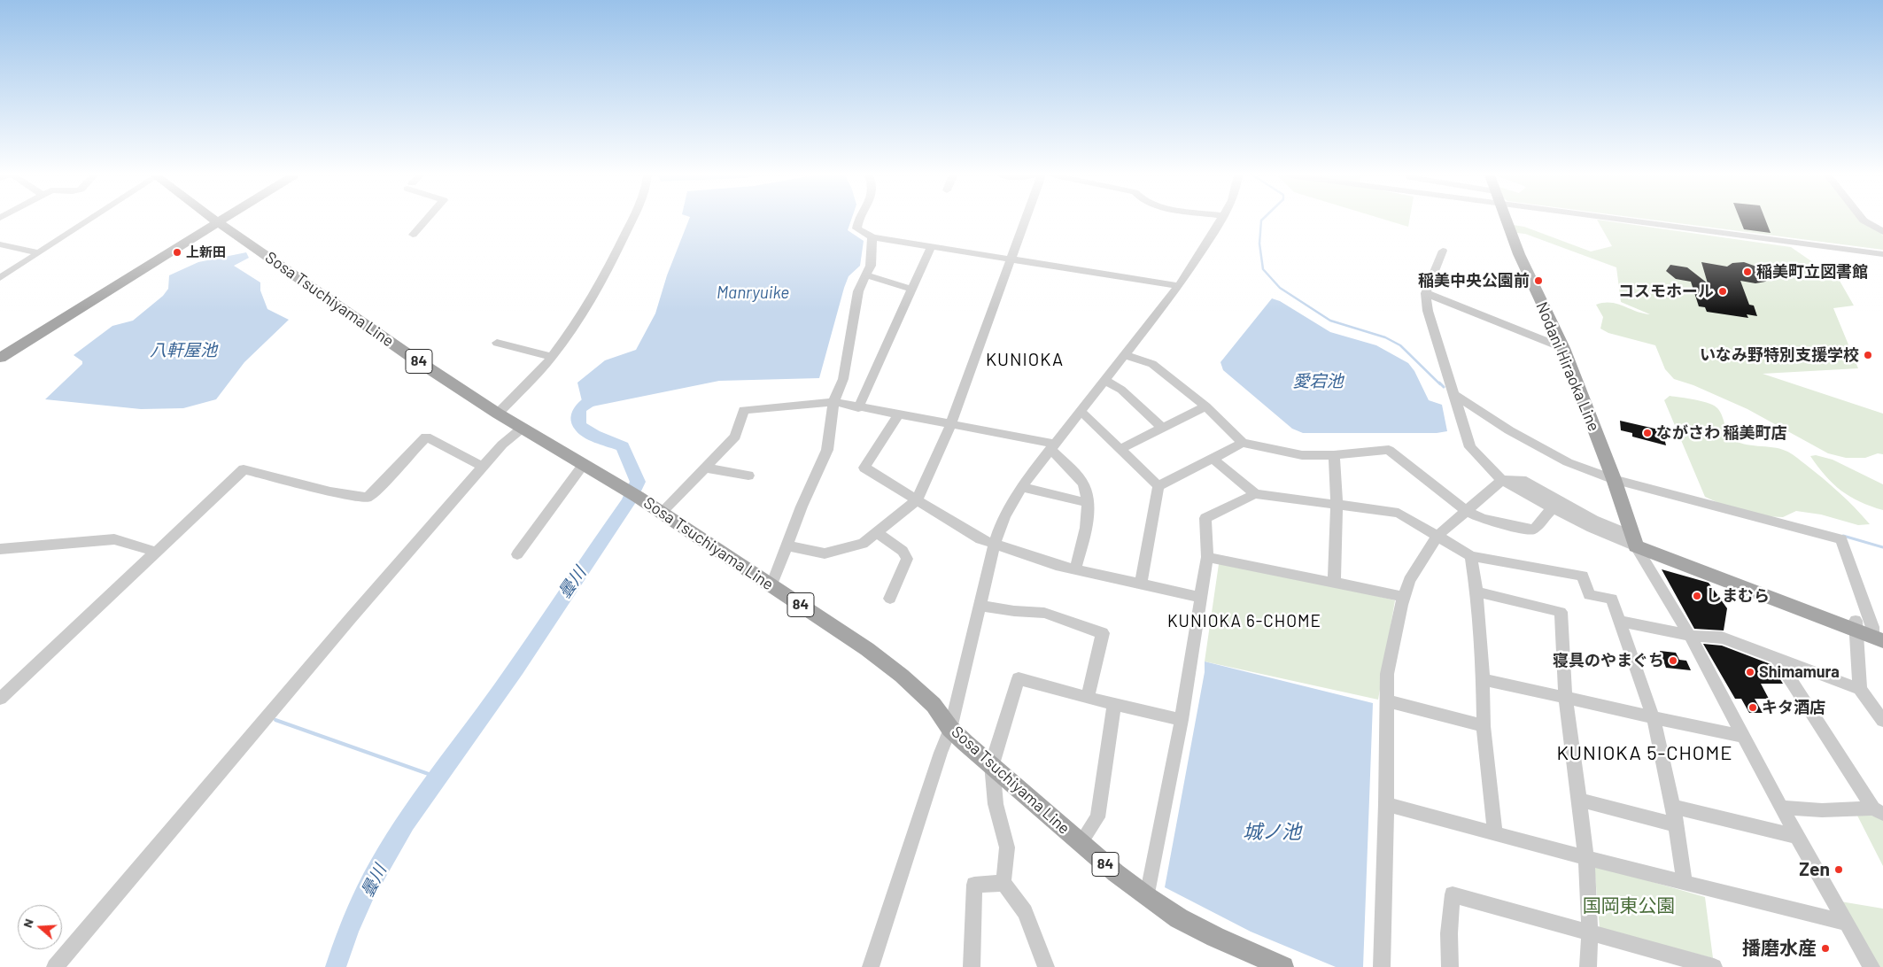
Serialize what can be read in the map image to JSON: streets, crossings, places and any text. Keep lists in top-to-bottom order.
{
  "streets": {
    "main road": ["Sosa Tsuchiyama Line", "84", "Nodani Hiraoka Line"]
  },
  "districts": ["KUNIOKA", "KUNIOKA 6-CHOME", "KUNIOKA 5-CHOME"],
  "water": [
    "Manryuike",
    "八軒屋池",
    "愛宕池",
    "曇川",
    "城ノ池"
  ],
  "parks": ["国岡東公園"],
  "places": [
    "上新田",
    "稲美町立図書館",
    "稲美中央公園前",
    "コスモホール",
    "いなみ野特別支援学校",
    "ながさわ 稲美町店",
    "しまむら",
    "寝具のやまぐち",
    "Shimamura",
    "キタ酒店",
    "Zen",
    "播磨水産"
  ],
  "north": "left"
}
